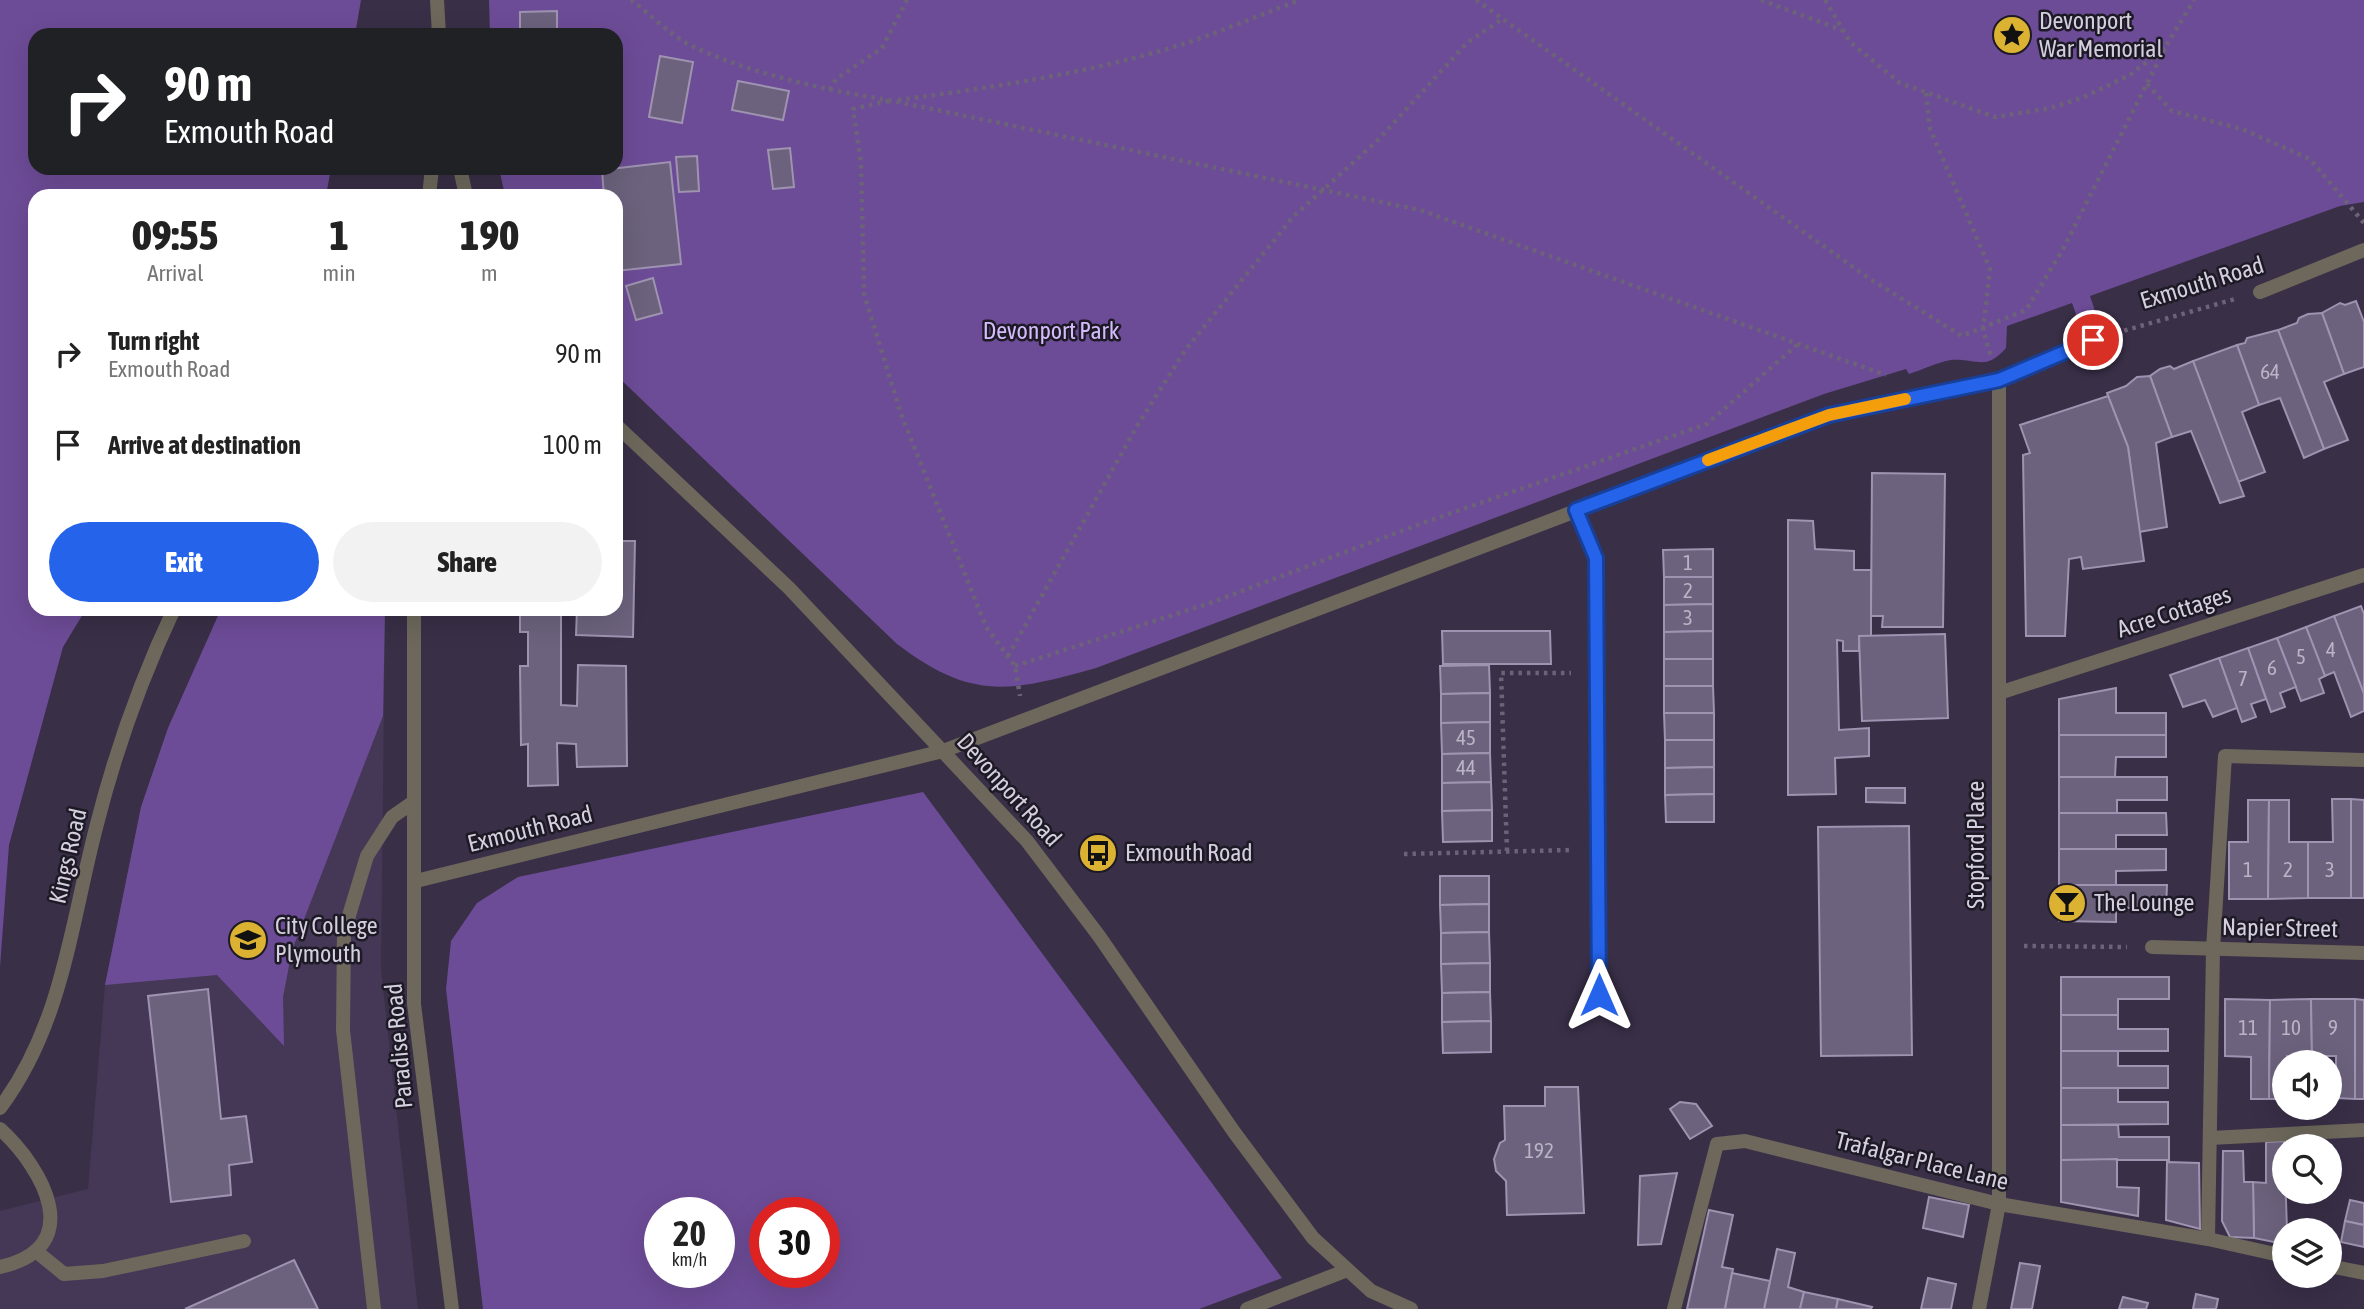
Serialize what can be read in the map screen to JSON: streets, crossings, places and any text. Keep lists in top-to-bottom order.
{
  "streets": {
    "street": [
      "Exmouth Road",
      "Acre Cottages",
      "Devonport Road",
      "Stopford Place",
      "Kings Road",
      "Napier Street",
      "Paradise Road",
      "Trafalgar Place Lane"
    ]
  },
  "crossings": [
    ["Exmouth Road", "Devonport Road"],
    ["Exmouth Road", "Stopford Place"],
    ["Exmouth Road", "Paradise Road"],
    ["Acre Cottages", "Stopford Place"],
    ["Stopford Place", "Trafalgar Place Lane"]
  ],
  "parks": ["Devonport Park"],
  "places": {
    "place": ["Devonport War Memorial"],
    "bus stop": ["Exmouth Road"],
    "bar": ["The Lounge"],
    "school or university": ["City College Plymouth"]
  },
  "house_numbers": [
    "64",
    "1",
    "2",
    "3",
    "4",
    "5",
    "6",
    "7",
    "45",
    "44",
    "1",
    "2",
    "3",
    "11",
    "10",
    "9",
    "192"
  ],
  "page": {
    "turn": ["90 m", "Exmouth Road"],
    "eta": [
      "09:55",
      "Arrival",
      "1",
      "min",
      "190",
      "m"
    ],
    "list": [
      {
        "name": "Turn right",
        "note": "Exmouth Road",
        "value": "90 m"
      },
      {
        "name": "Arrive at destination",
        "value": "100 m"
      }
    ],
    "buttons": ["Exit", "Share"],
    "speed": "20 km/h",
    "limit": "30"
  }
}
